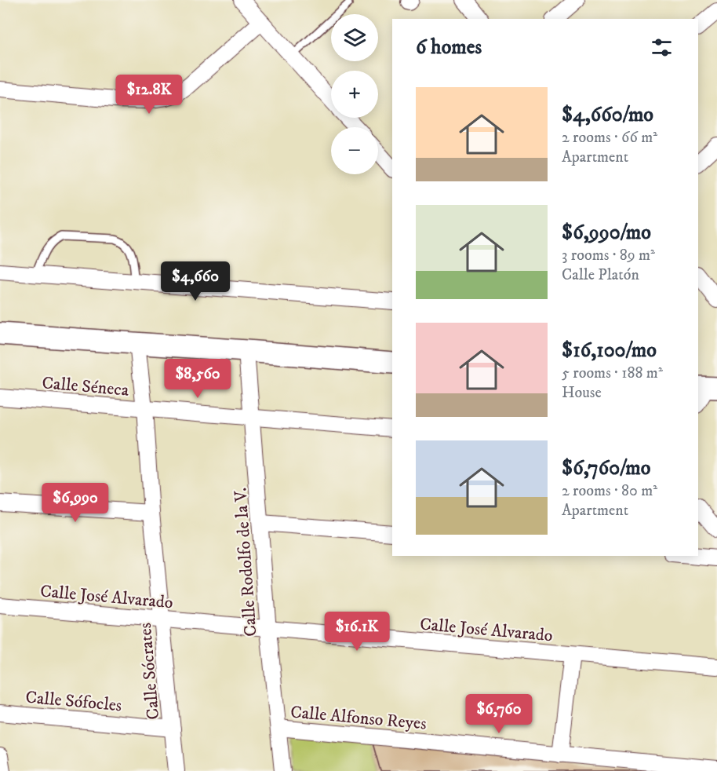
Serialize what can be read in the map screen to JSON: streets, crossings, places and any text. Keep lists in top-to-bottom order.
{
  "streets": {
    "street": [
      "Calle Séneca",
      "Calle Rodolfo de la V.",
      "Calle José Alvarado",
      "Calle Sócrates",
      "Calle Sófocles",
      "Calle Alfonso Reyes"
    ]
  },
  "crossings": [
    ["Calle Séneca", "Calle Rodolfo de la V."],
    ["Calle Séneca", "Calle Sócrates"],
    ["Calle Rodolfo de la V.", "Calle José Alvarado"],
    ["Calle Rodolfo de la V.", "Calle Alfonso Reyes"],
    ["Calle José Alvarado", "Calle Sócrates"],
    ["Calle Sócrates", "Calle Sófocles"]
  ],
  "page": {
    "map_buttons": ["+", "−"],
    "heading": "6 homes",
    "price": [
      "$12.8K",
      "$4,660",
      "$8,560",
      "$6,990",
      "$16.1K",
      "$6,760"
    ],
    "list": [
      {
        "name": "$4,660/mo",
        "note": "2 rooms · 66 m² · Apartment"
      },
      {
        "name": "$6,990/mo",
        "note": "3 rooms · 89 m² · Calle Platón"
      },
      {
        "name": "$16,100/mo",
        "note": "5 rooms · 188 m² · House"
      },
      {
        "name": "$6,760/mo",
        "note": "2 rooms · 80 m² · Apartment"
      }
    ]
  }
}
